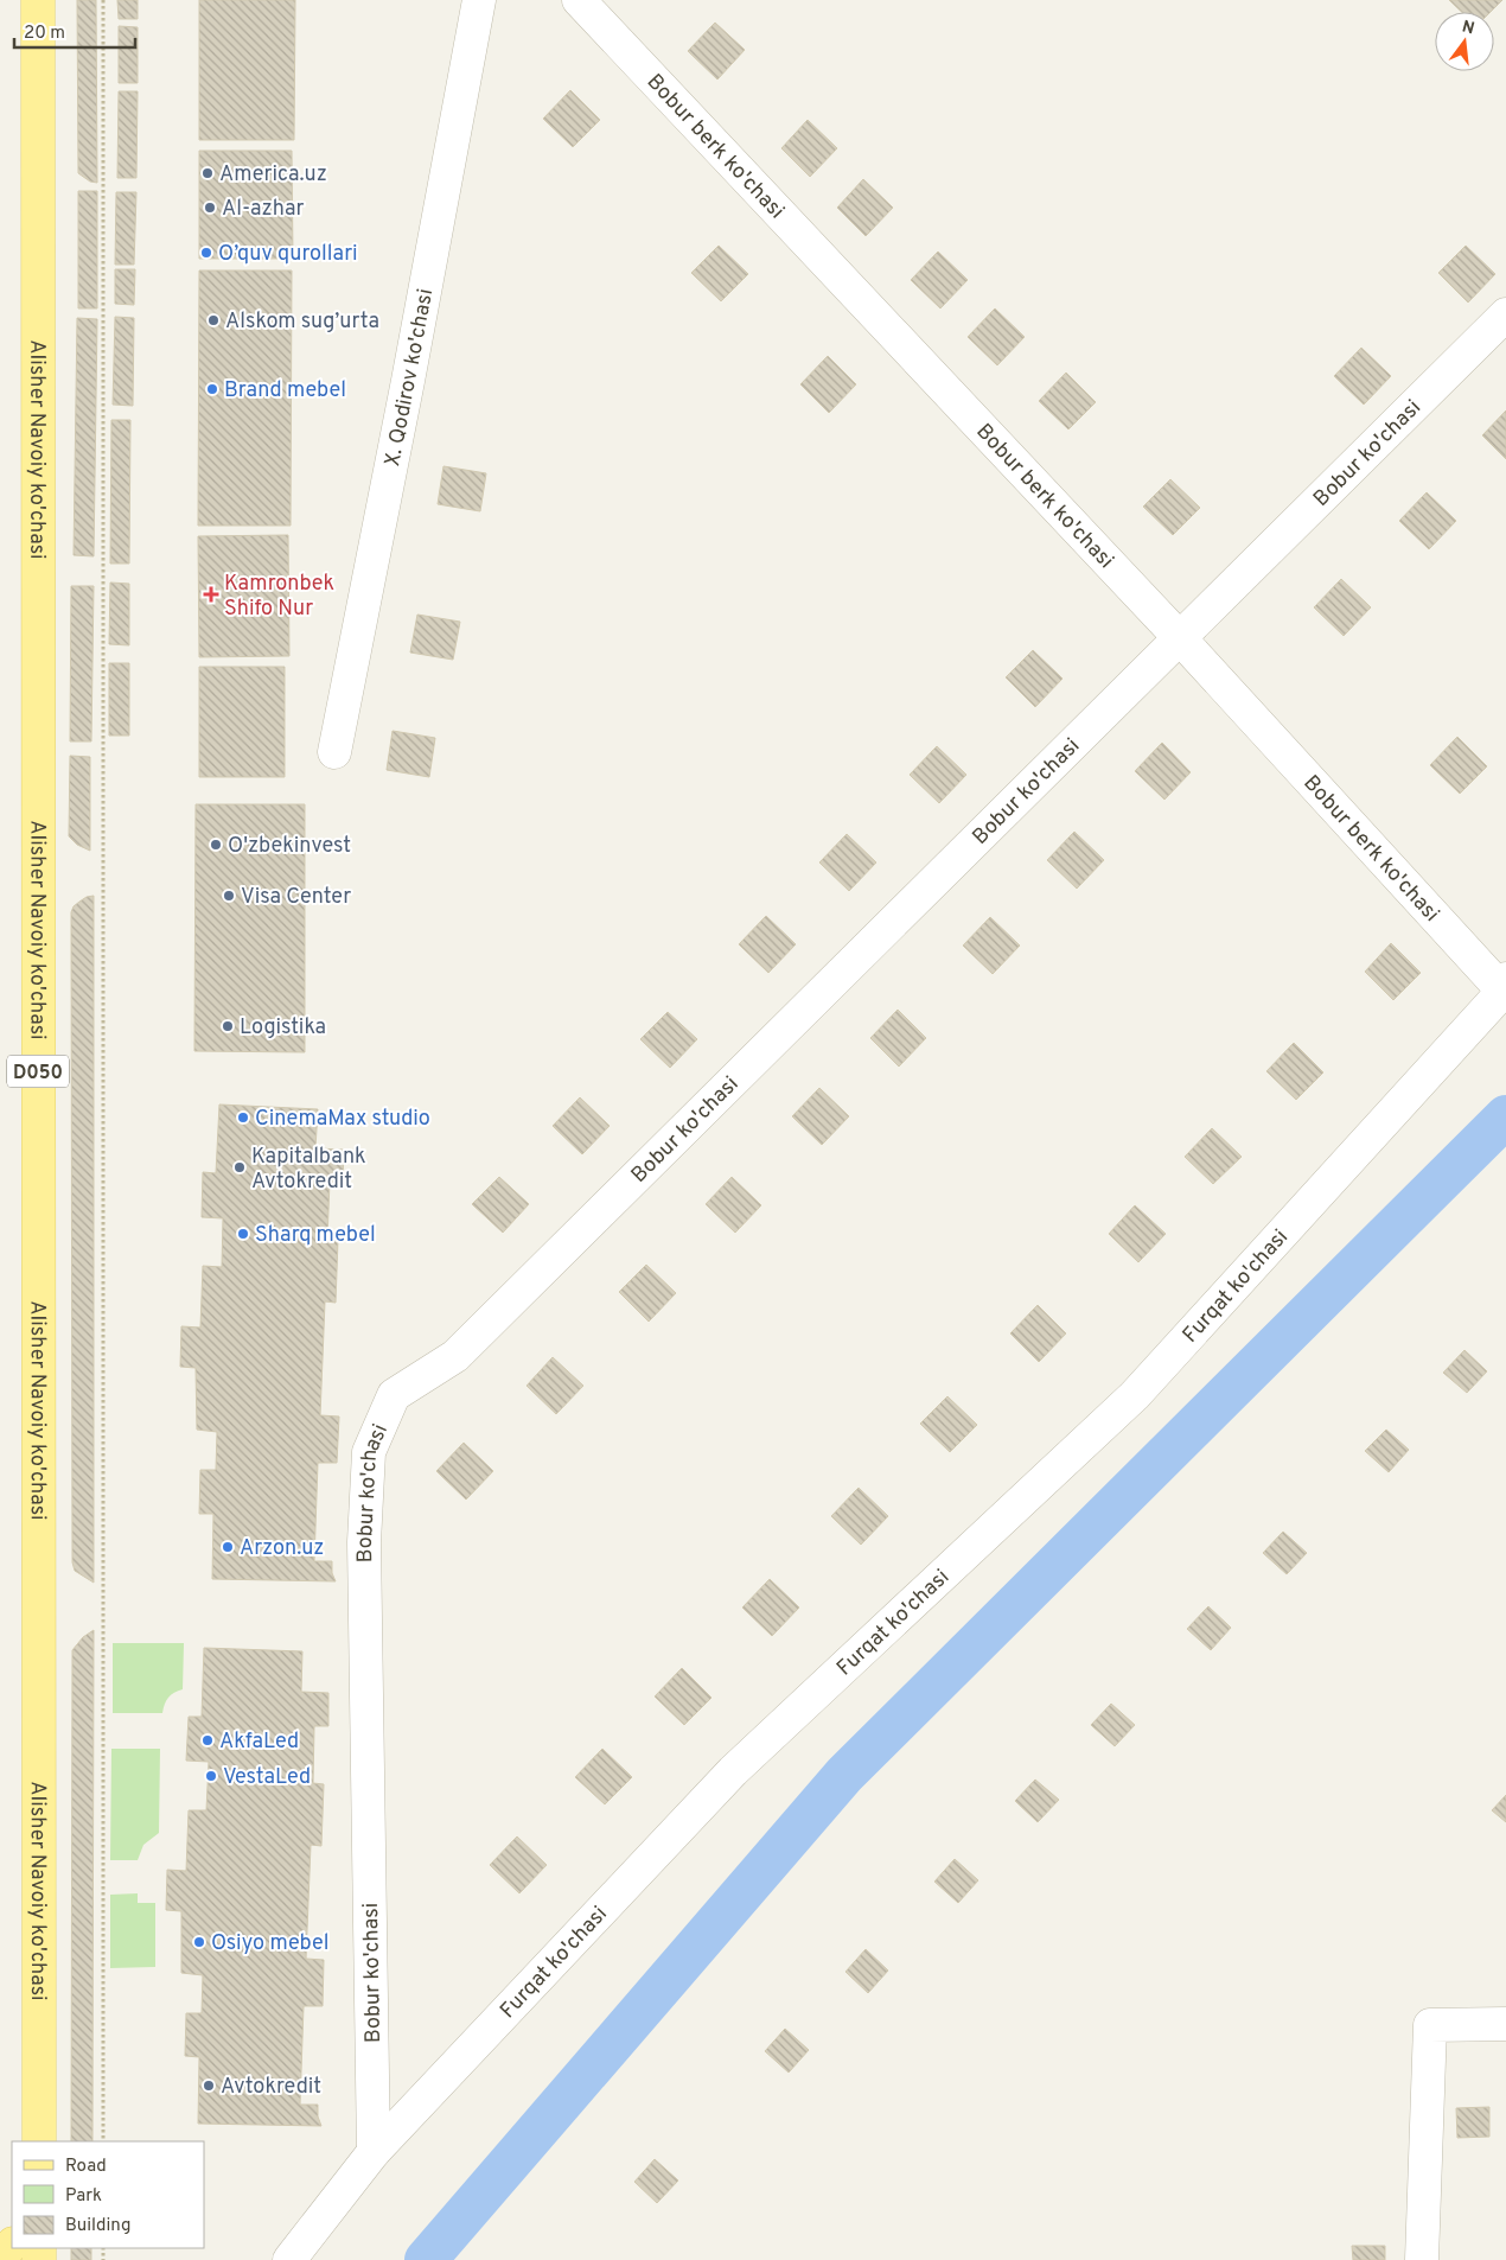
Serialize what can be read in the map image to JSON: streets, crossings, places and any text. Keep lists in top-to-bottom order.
{
  "streets": {
    "main road": ["Alisher Navoiy ko'chasi", "D050"],
    "street": [
      "Bobur berk ko'chasi",
      "X. Qodirov ko'chasi",
      "Bobur ko'chasi",
      "Furqat ko'chasi"
    ]
  },
  "crossings": [
    ["Bobur berk ko'chasi", "Bobur ko'chasi"],
    ["Bobur berk ko'chasi", "Furqat ko'chasi"],
    ["Bobur ko'chasi", "Furqat ko'chasi"]
  ],
  "places": {
    "other": [
      "America.uz",
      "Al-azhar",
      "O’quv qurollari",
      "Alskom sug’urta",
      "Brand mebel",
      "O'zbekinvest",
      "Visa Center",
      "Logistika",
      "CinemaMax studio",
      "Kapitalbank Avtokredit",
      "Sharq mebel",
      "Arzon.uz",
      "AkfaLed",
      "VestaLed",
      "Osiyo mebel",
      "Avtokredit"
    ],
    "health": ["Kamronbek Shifo Nur"]
  },
  "legend": ["Road", "Park", "Building"],
  "scale_bar": "20 m",
  "north": "top"
}
